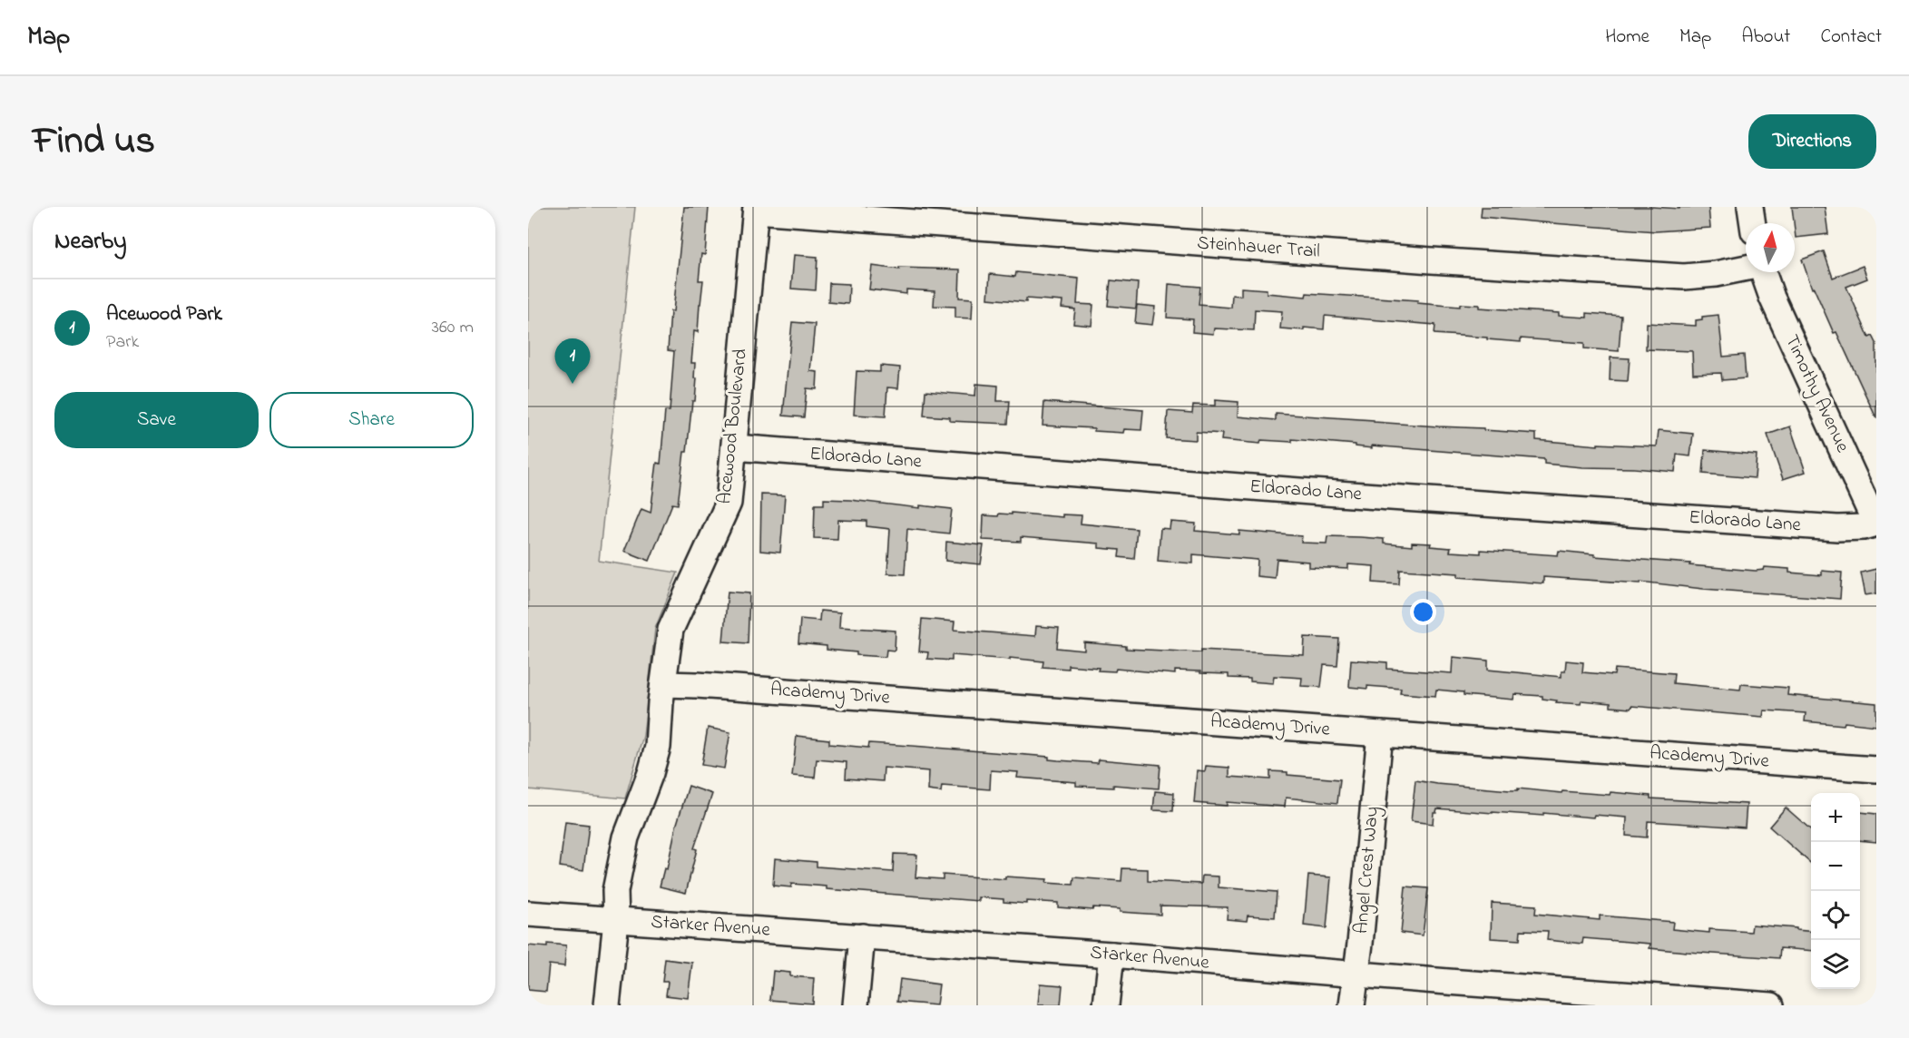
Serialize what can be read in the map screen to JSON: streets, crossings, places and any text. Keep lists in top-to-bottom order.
{
  "streets": {
    "street": [
      "Steinhauer Trail",
      "Timothy Avenue",
      "Acewood Boulevard",
      "Eldorado Lane",
      "Academy Drive",
      "Angel Crest Way",
      "Starker Avenue"
    ]
  },
  "crossings": [
    ["Steinhauer Trail", "Acewood Boulevard"],
    ["Timothy Avenue", "Eldorado Lane"],
    ["Acewood Boulevard", "Eldorado Lane"],
    ["Acewood Boulevard", "Academy Drive"],
    ["Acewood Boulevard", "Starker Avenue"],
    ["Academy Drive", "Angel Crest Way"],
    ["Angel Crest Way", "Starker Avenue"]
  ],
  "north": "top",
  "page": {
    "header": "Map",
    "nav": [
      "Home",
      "Map",
      "About",
      "Contact"
    ],
    "title": "Find us",
    "buttons": [
      "Directions",
      ["Save", "Share"]
    ],
    "heading": "Nearby",
    "list": [
      {
        "mark": "1",
        "name": "Acewood Park",
        "note": "Park",
        "value": "360 m"
      }
    ],
    "pins": "1",
    "map_buttons": ["+", "−"]
  }
}
